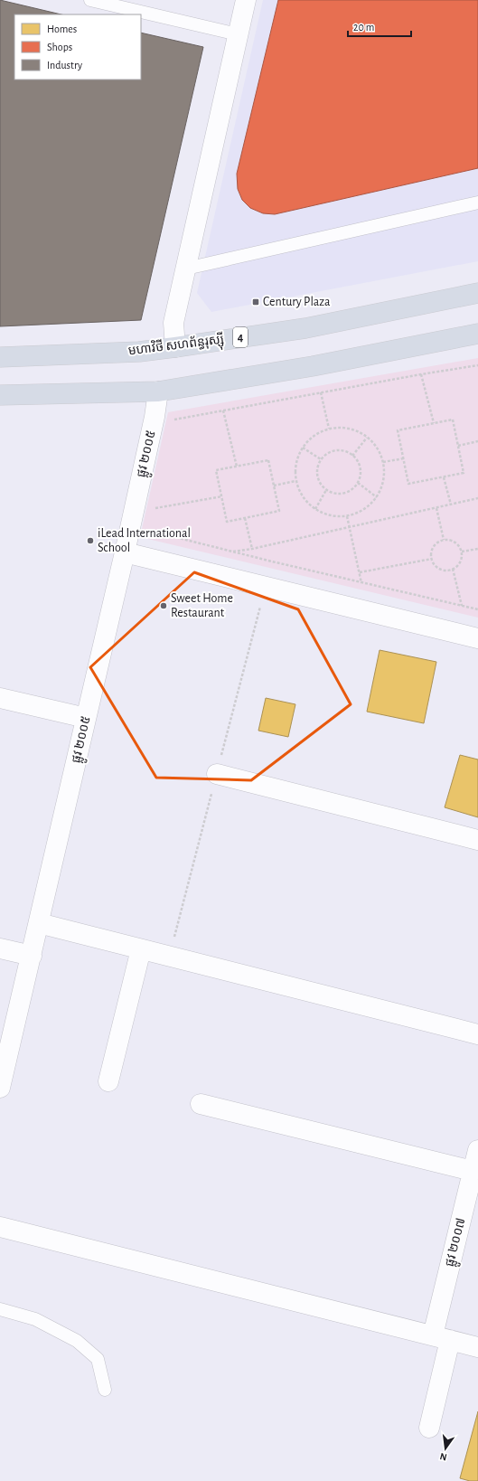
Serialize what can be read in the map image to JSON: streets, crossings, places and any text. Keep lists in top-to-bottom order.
{
  "streets": {
    "highway": ["4", "មហាវិថី សហព័ន្ធរុស្ស៊ី"],
    "street": ["ផ្លូវ ២០០៥", "ផ្លូវ ២០០៧"]
  },
  "places": {
    "transit": ["Century Plaza"],
    "other": ["iLead International School", "Sweet Home Restaurant"]
  },
  "legend": ["Homes", "Shops", "Industry"],
  "scale_bar": "20 m",
  "north": "bottom"
}
